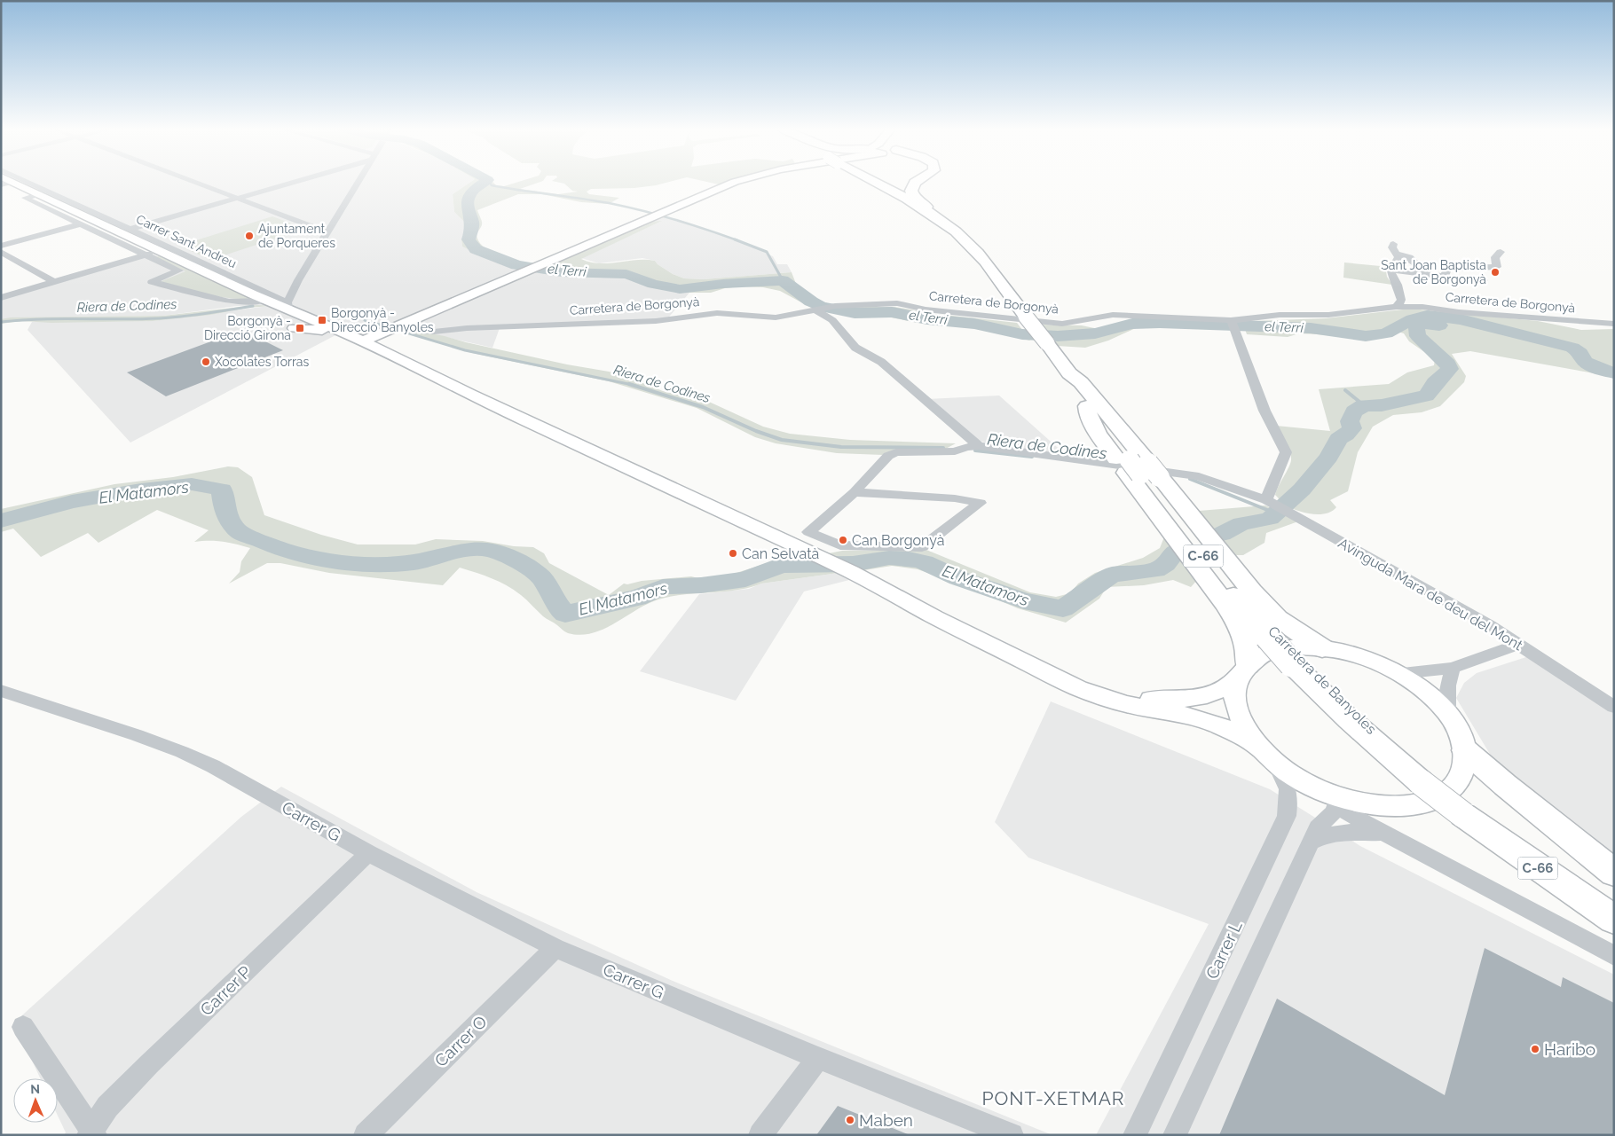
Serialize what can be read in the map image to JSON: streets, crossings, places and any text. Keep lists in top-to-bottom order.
{
  "streets": {
    "highway": ["C-66"],
    "street": [
      "Carrer Sant Andreu",
      "Carretera de Borgonyà",
      "Avinguda Mara de deu del Mont",
      "Carrer G",
      "Carrer L",
      "Carrer P",
      "Carrer O"
    ]
  },
  "crossings": [
    ["Carrer G", "Carrer P"],
    ["Carrer G", "Carrer O"]
  ],
  "districts": ["PONT-XETMAR"],
  "water": ["el Terri", "Riera de Codines", "El Matamors"],
  "places": {
    "other": [
      "Ajuntament de Porqueres",
      "Sant Joan Baptista de Borgonyà",
      "Xocolates Torras",
      "Can Borgonyà",
      "Can Selvatà",
      "Haribo",
      "Maben"
    ],
    "transit": ["Borgonyà - Direcció Banyoles", "Borgonyà - Direcció Girona"]
  },
  "north": "top"
}
